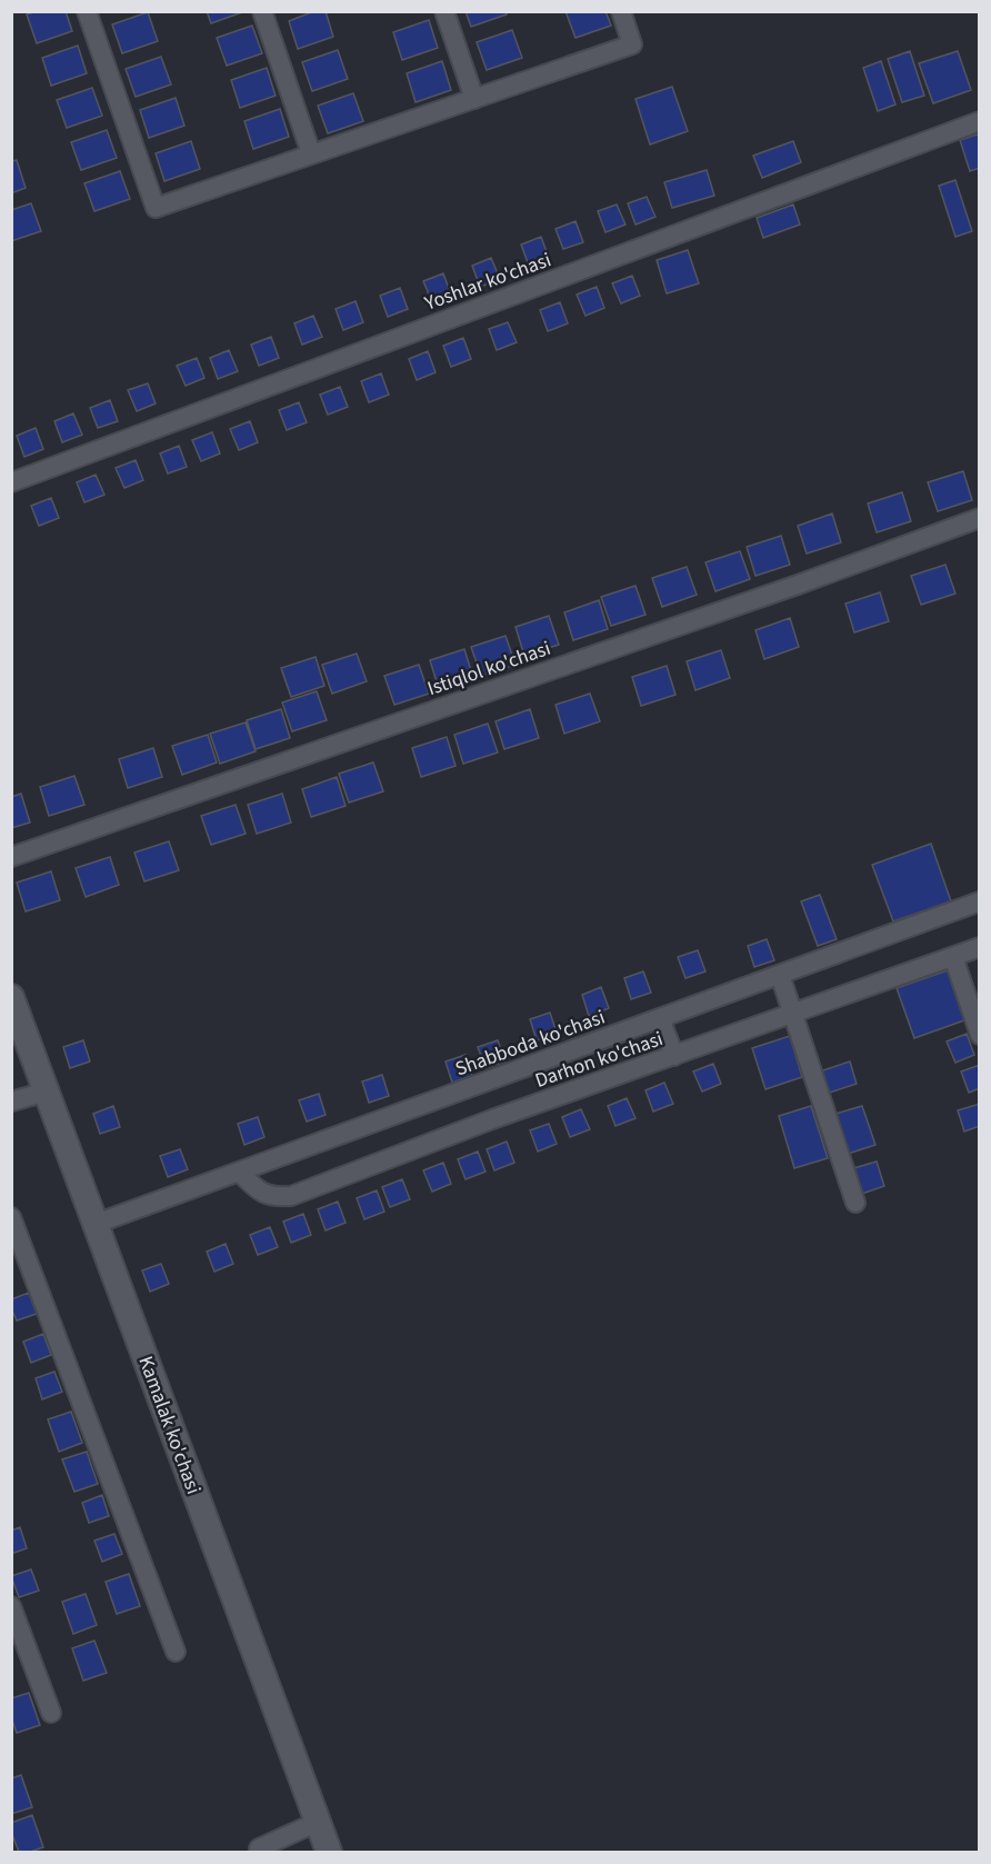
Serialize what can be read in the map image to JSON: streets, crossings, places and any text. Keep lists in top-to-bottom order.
{
  "streets": {
    "main road": ["Kamalak ko'chasi"],
    "street": [
      "Yoshlar ko'chasi",
      "Istiqlol ko'chasi",
      "Shabboda ko'chasi",
      "Darhon ko'chasi"
    ]
  },
  "crossings": [
    ["Shabboda ko'chasi", "Darhon ko'chasi"],
    ["Shabboda ko'chasi", "Kamalak ko'chasi"]
  ]
}
